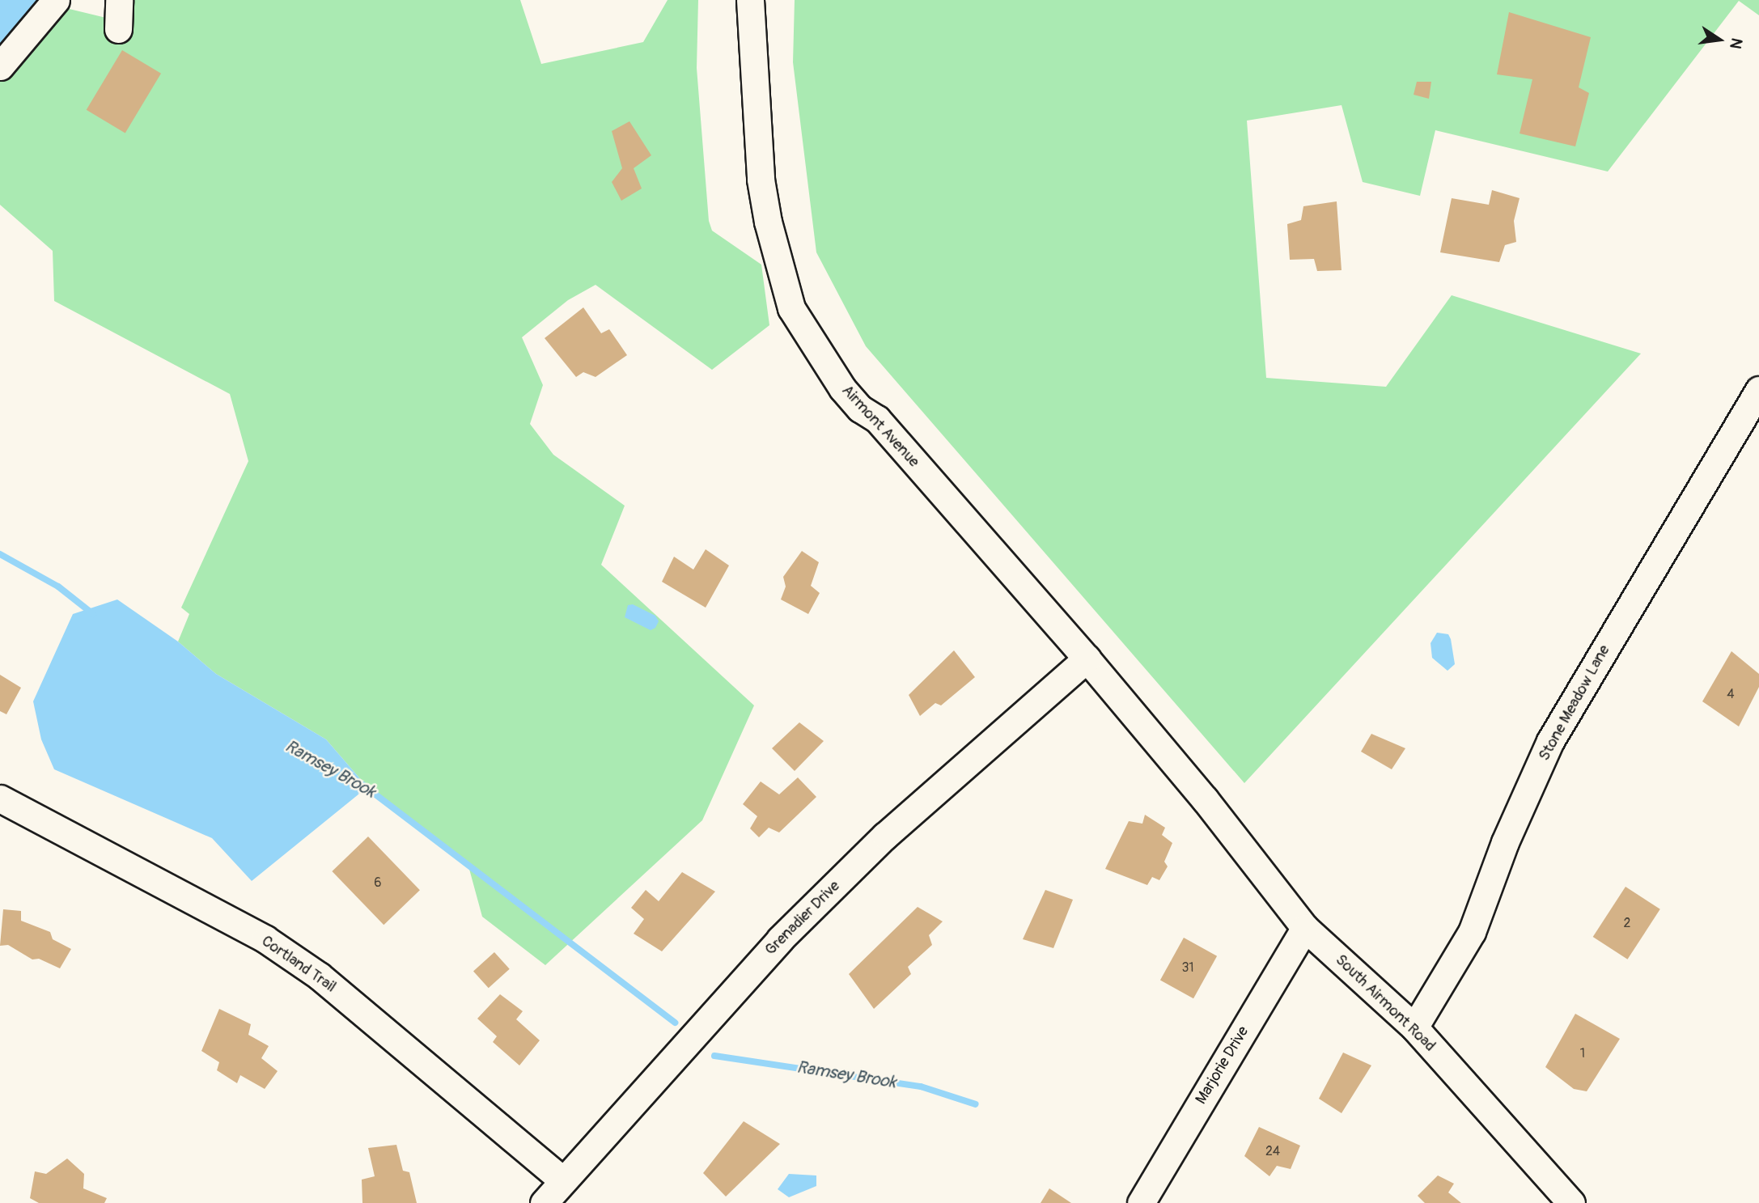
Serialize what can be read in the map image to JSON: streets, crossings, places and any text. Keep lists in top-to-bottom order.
{
  "streets": {
    "street": [
      "Airmont Avenue",
      "Stone Meadow Lane",
      "Grenadier Drive",
      "Cortland Trail",
      "South Airmont Road",
      "Marjorie Drive"
    ]
  },
  "crossings": [
    ["Airmont Avenue", "Grenadier Drive"],
    ["Airmont Avenue", "South Airmont Road"],
    ["Stone Meadow Lane", "South Airmont Road"],
    ["Grenadier Drive", "Cortland Trail"],
    ["South Airmont Road", "Marjorie Drive"]
  ],
  "water": ["Ramsey Brook"],
  "house_numbers": [
    "4",
    "6",
    "2",
    "31",
    "1",
    "24"
  ],
  "north": "right"
}
